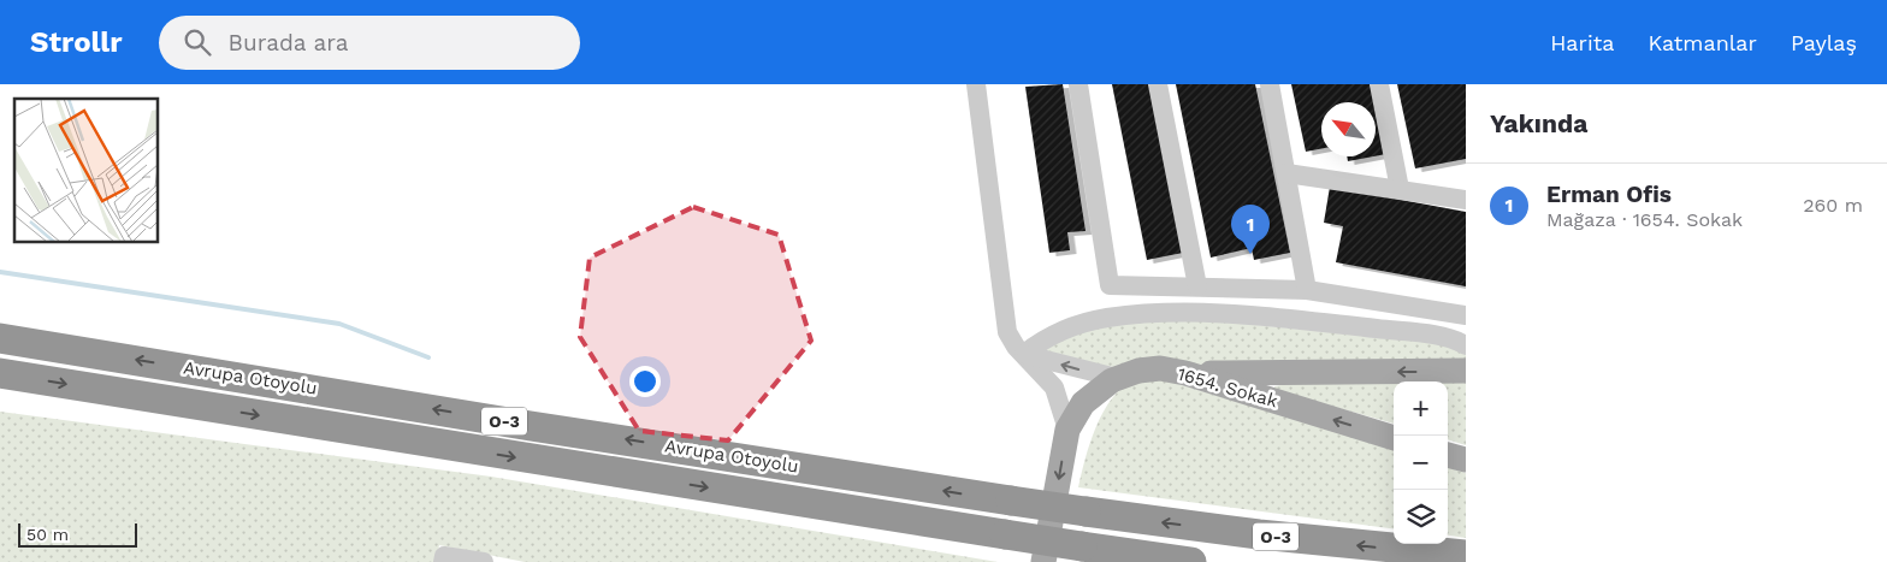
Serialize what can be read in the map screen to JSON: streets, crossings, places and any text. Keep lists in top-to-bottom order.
{
  "streets": {
    "highway": ["Avrupa Otoyolu", "O-3"],
    "main road": ["1654. Sokak"]
  },
  "scale_bar": "50 m",
  "north": "top left",
  "page": {
    "header": "Strollr",
    "search": "Burada ara",
    "nav": ["Harita", "Katmanlar", "Paylaş"],
    "heading": "Yakında",
    "list": [
      {
        "mark": "1",
        "name": "Erman Ofis",
        "note": "Mağaza · 1654. Sokak",
        "value": "260 m"
      }
    ],
    "pins": "1",
    "map_buttons": ["+", "−"],
    "scale": "50 m"
  }
}
